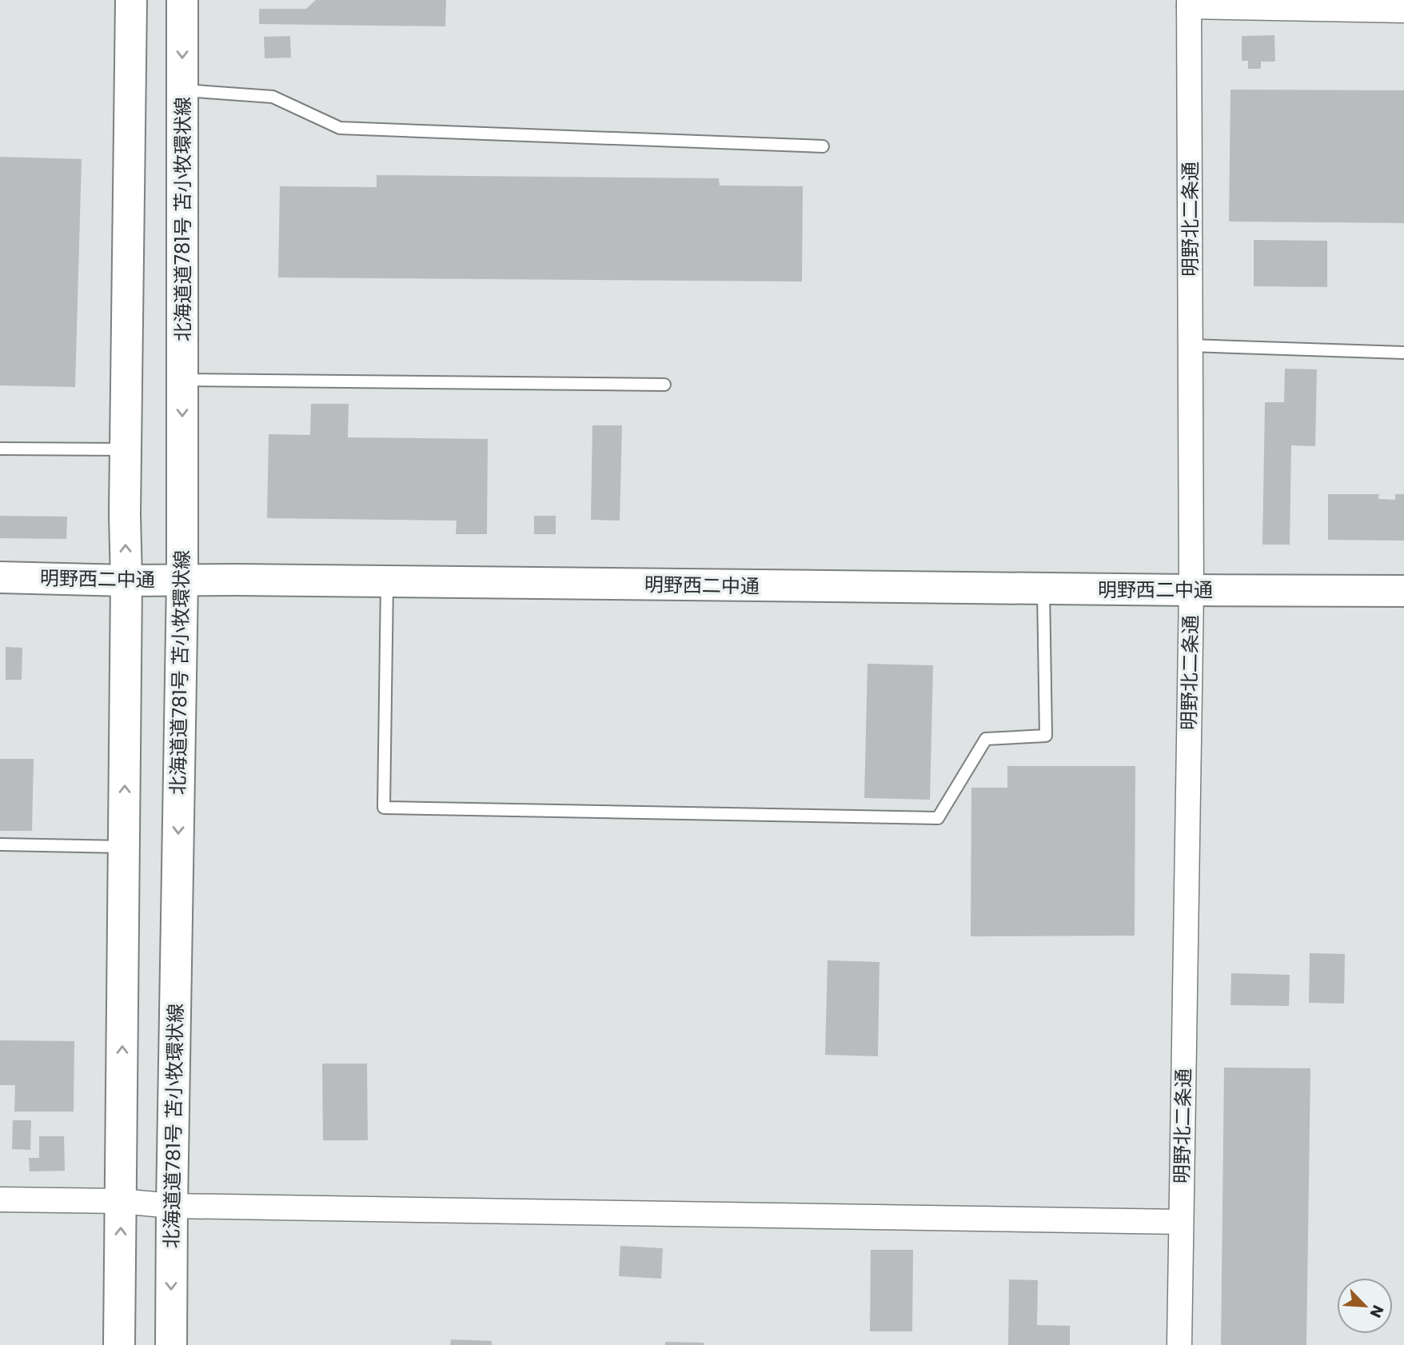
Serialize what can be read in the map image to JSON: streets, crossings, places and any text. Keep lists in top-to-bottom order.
{
  "streets": {
    "main road": ["北海道道781号 苫小牧環状線", "明野西二中通"],
    "street": ["明野北二条通"]
  },
  "crossings": [
    ["北海道道781号 苫小牧環状線", "明野西二中通"],
    ["明野北二条通", "明野西二中通"]
  ],
  "north": "bottom right"
}
